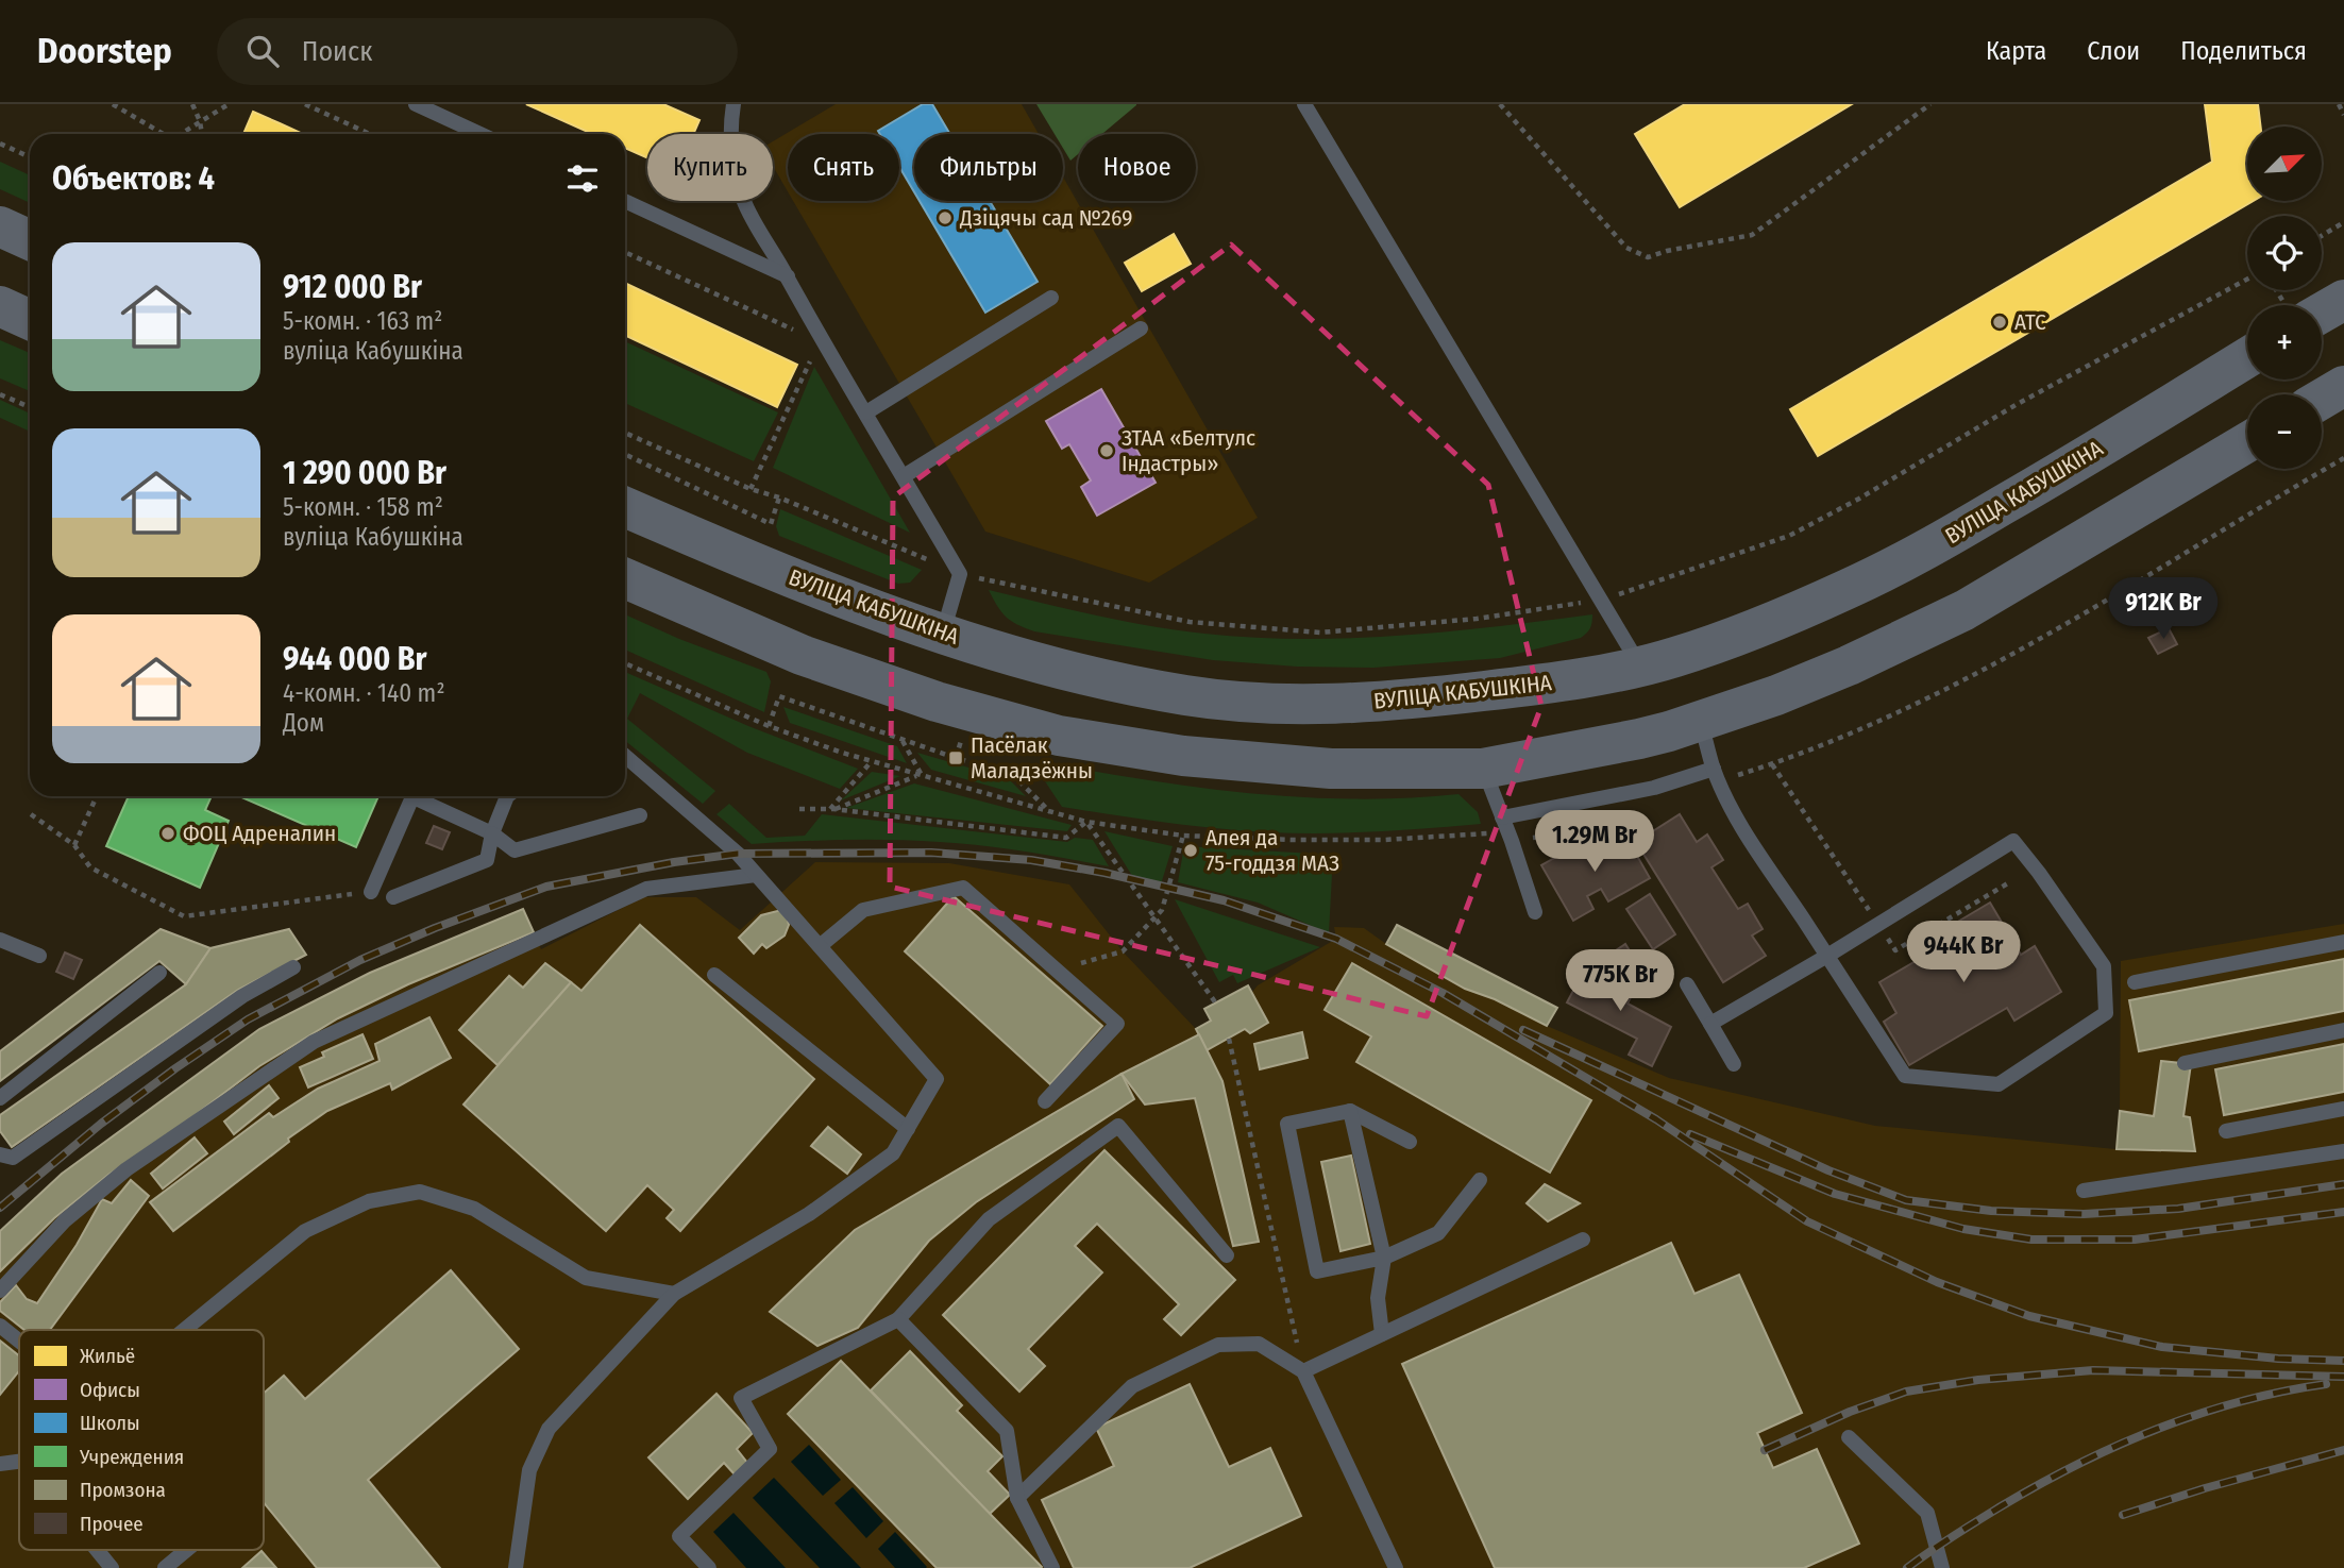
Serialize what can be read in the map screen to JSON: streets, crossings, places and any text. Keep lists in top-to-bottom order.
{
  "streets": {
    "main road": ["ВУЛІЦА КАБУШКІНА"]
  },
  "places": {
    "other": [
      "Дзіцячы сад №269",
      "АТС",
      "ЗТАА «Белтулс Iндастры»",
      "ФОЦ Адреналин",
      "Алея да 75-годдзя МАЗ"
    ],
    "transit": ["Пасёлак Маладзёжны"]
  },
  "legend": [
    "Жильё",
    "Офисы",
    "Школы",
    "Учреждения",
    "Промзона",
    "Прочее"
  ],
  "north": "top right",
  "page": {
    "header": "Doorstep",
    "search": "Поиск",
    "nav": ["Карта", "Слои", "Поделиться"],
    "map_buttons": ["+", "−"],
    "chip": [
      "Купить",
      "Снять",
      "Фильтры",
      "Новое"
    ],
    "heading": "Объектов: 4",
    "list": [
      {
        "name": "912 000 Br",
        "note": "5-комн. · 163 m² · вуліца Кабушкіна"
      },
      {
        "name": "1 290 000 Br",
        "note": "5-комн. · 158 m² · вуліца Кабушкіна"
      },
      {
        "name": "944 000 Br",
        "note": "4-комн. · 140 m² · Дом"
      }
    ],
    "price": [
      "912K Br",
      "1.29M Br",
      "944K Br",
      "775K Br"
    ]
  }
}
